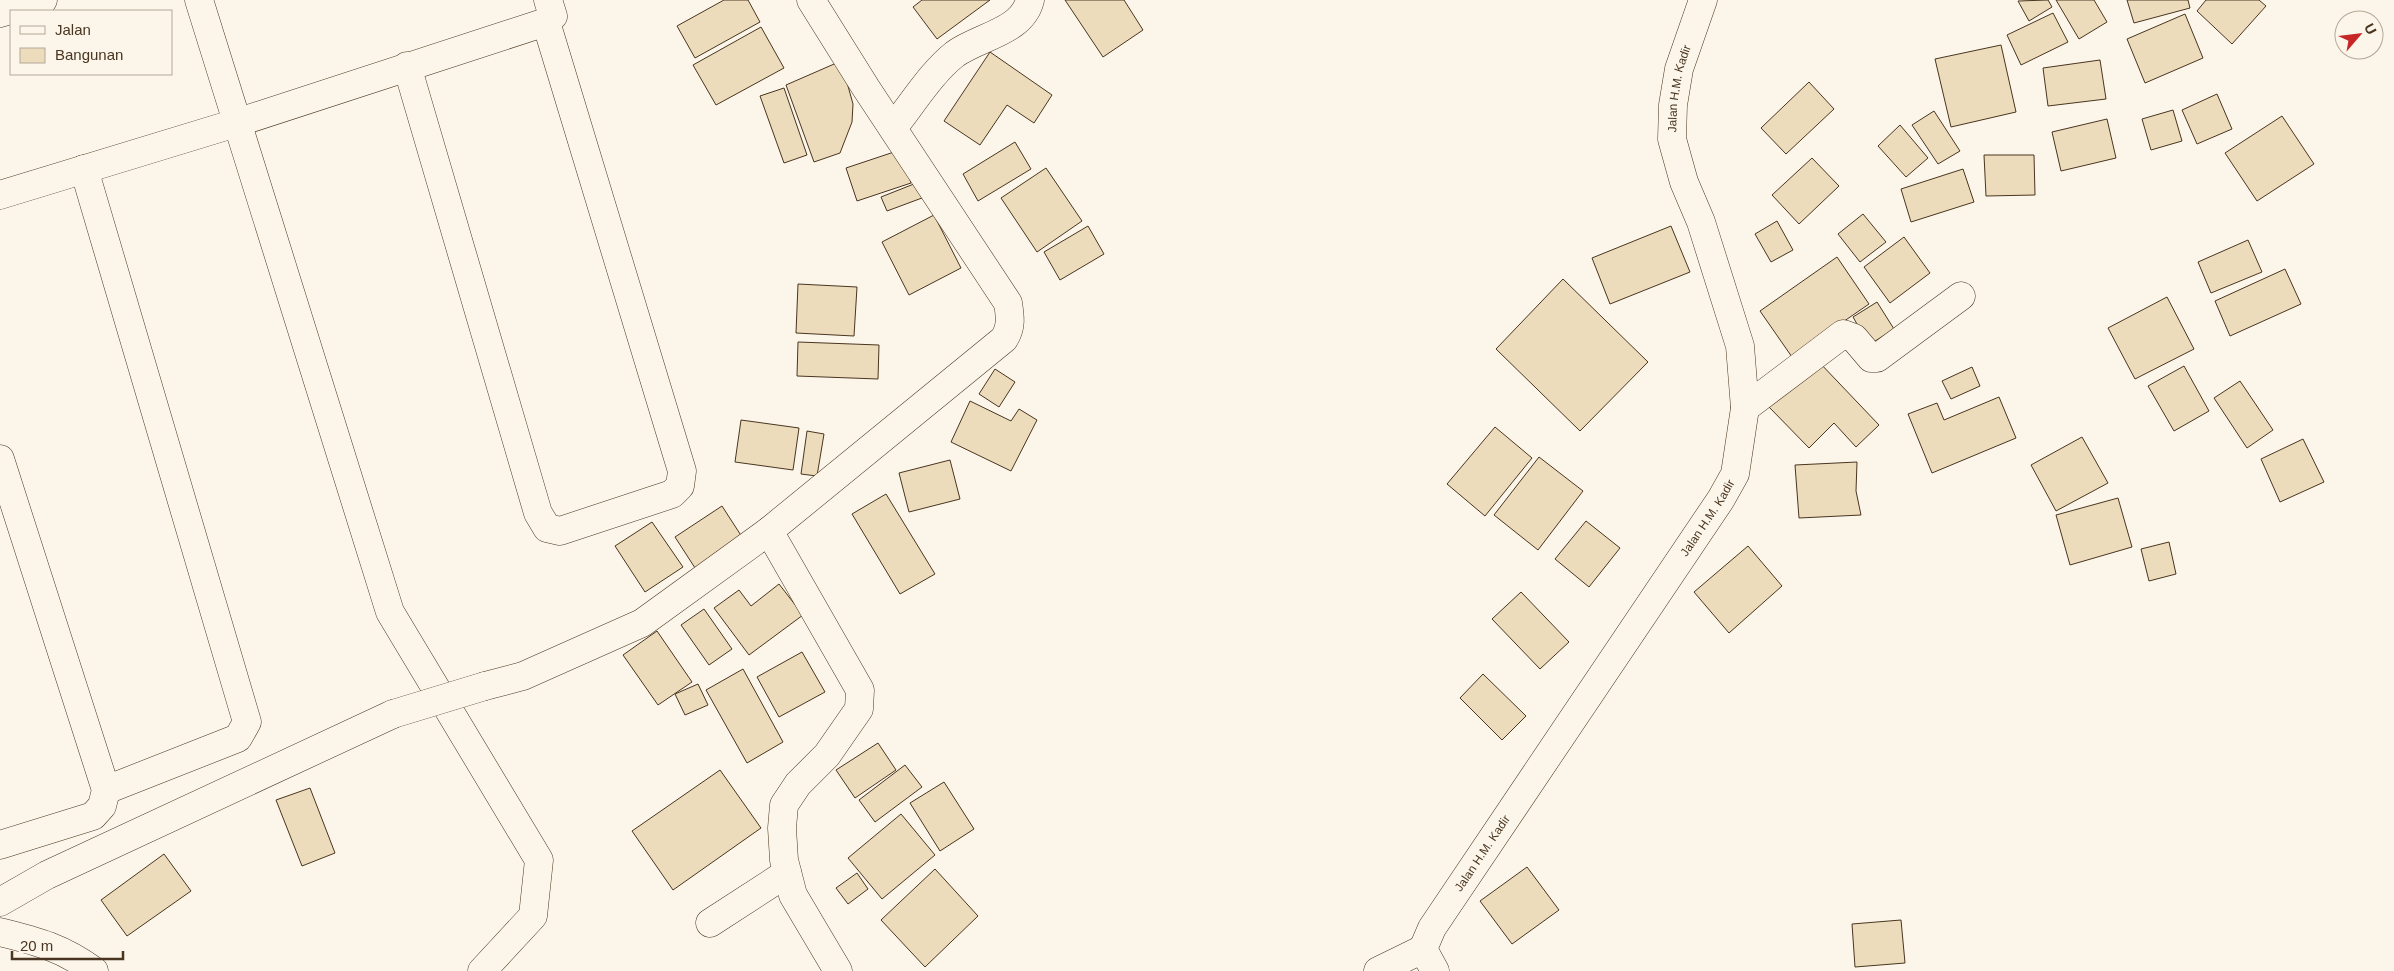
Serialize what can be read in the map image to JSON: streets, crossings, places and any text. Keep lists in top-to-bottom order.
{
  "streets": {
    "street": ["Jalan H.M. Kadir"]
  },
  "legend": ["Jalan", "Bangunan"],
  "scale_bar": "20 m",
  "north": "top right"
}
